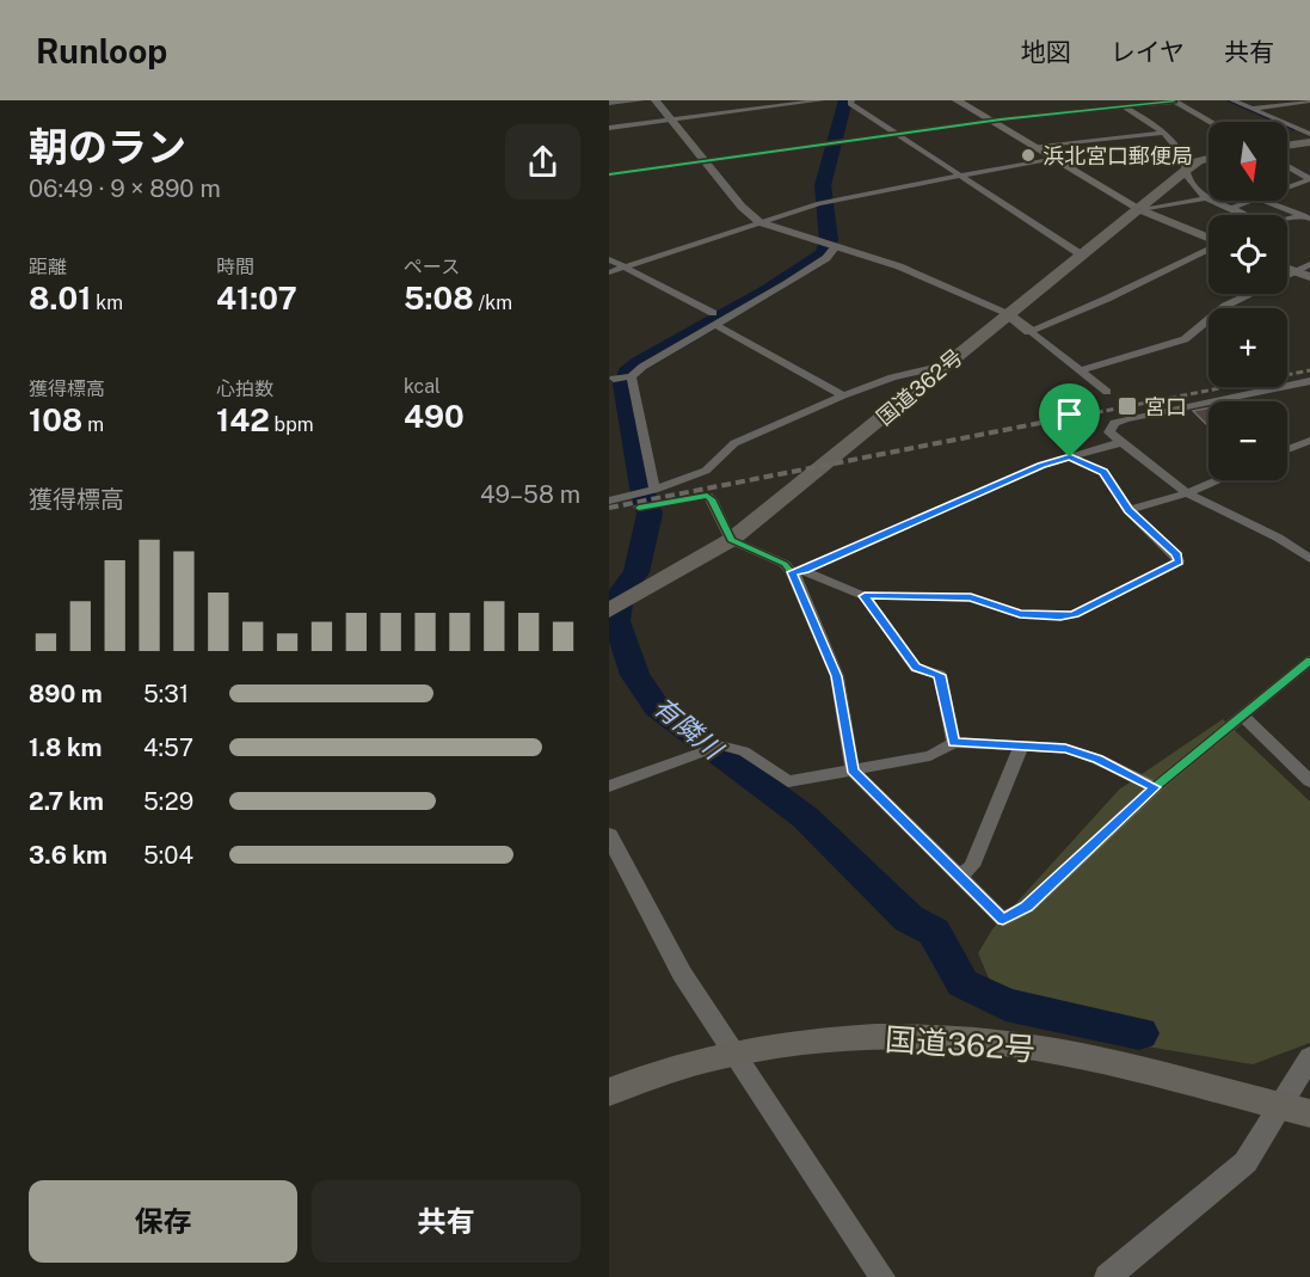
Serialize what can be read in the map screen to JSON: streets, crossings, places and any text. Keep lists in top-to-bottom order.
{
  "streets": {
    "highway": ["国道362号"]
  },
  "water": ["有隣川"],
  "places": {
    "other": ["浜北宮口郵便局"],
    "transit": ["宮口"]
  },
  "north": "bottom",
  "page": {
    "header": "Runloop",
    "nav": ["地図", "レイヤ", "共有"],
    "heading": ["朝のラン", "06:49 · 9 × 890 m"],
    "map_buttons": ["+", "−"],
    "stats": [
      ["距離", "8.01 km"],
      ["時間", "41:07"],
      ["ペース", "5:08 /km"],
      ["獲得標高", "108 m"],
      ["心拍数", "142 bpm"],
      ["kcal", "490"]
    ],
    "chart": ["獲得標高", "49–58 m"],
    "list": [
      {
        "name": "890 m",
        "note": "5:31"
      },
      {
        "name": "1.8 km",
        "note": "4:57"
      },
      {
        "name": "2.7 km",
        "note": "5:29"
      },
      {
        "name": "3.6 km",
        "note": "5:04"
      }
    ],
    "buttons": ["保存", "共有"]
  }
}
